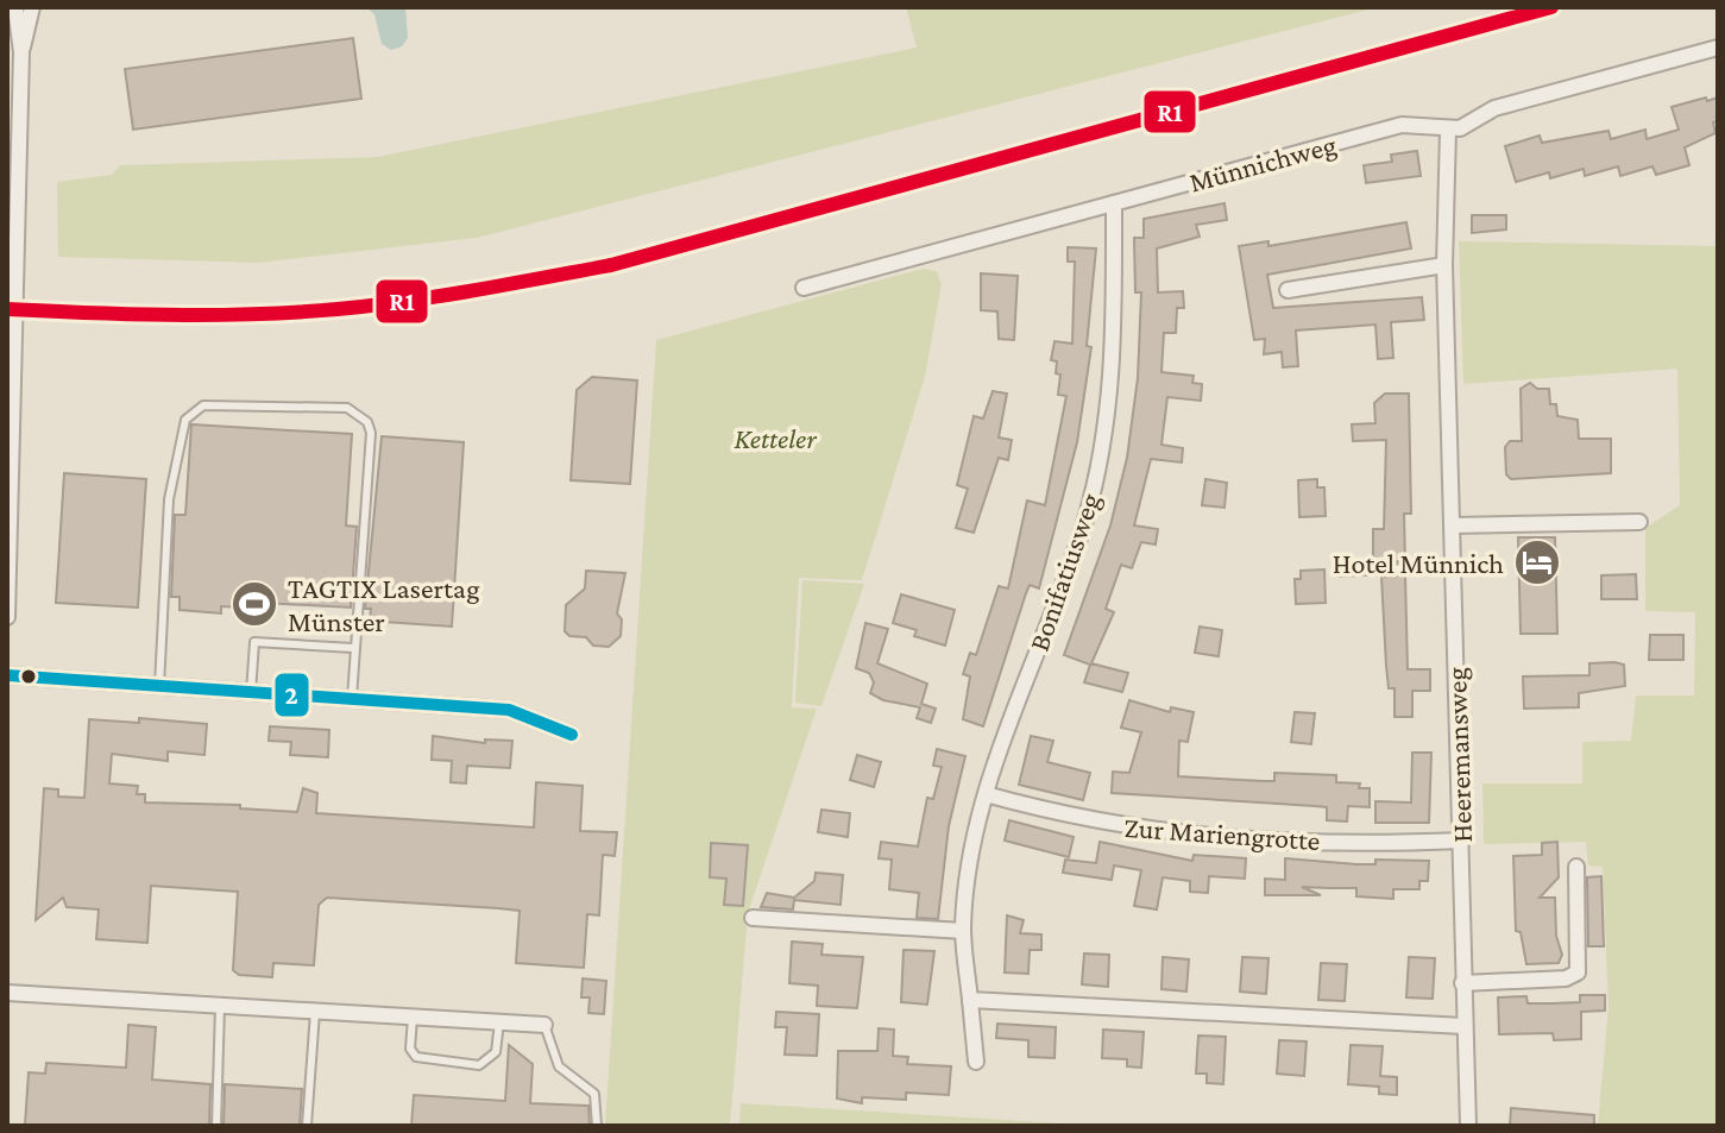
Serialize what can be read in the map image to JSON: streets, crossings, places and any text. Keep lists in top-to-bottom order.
{
  "streets": {
    "street": [
      "Münnichweg",
      "Bonifatiusweg",
      "Heeremansweg",
      "Zur Mariengrotte"
    ]
  },
  "crossings": [
    ["Münnichweg", "Bonifatiusweg"],
    ["Münnichweg", "Heeremansweg"],
    ["Bonifatiusweg", "Zur Mariengrotte"],
    ["Heeremansweg", "Zur Mariengrotte"]
  ],
  "parks": ["Ketteler"],
  "places": {
    "hotel": ["Hotel Münnich"],
    "sports": ["TAGTIX Lasertag Münster"]
  },
  "lines": ["transit line R1", "transit line 2"]
}
